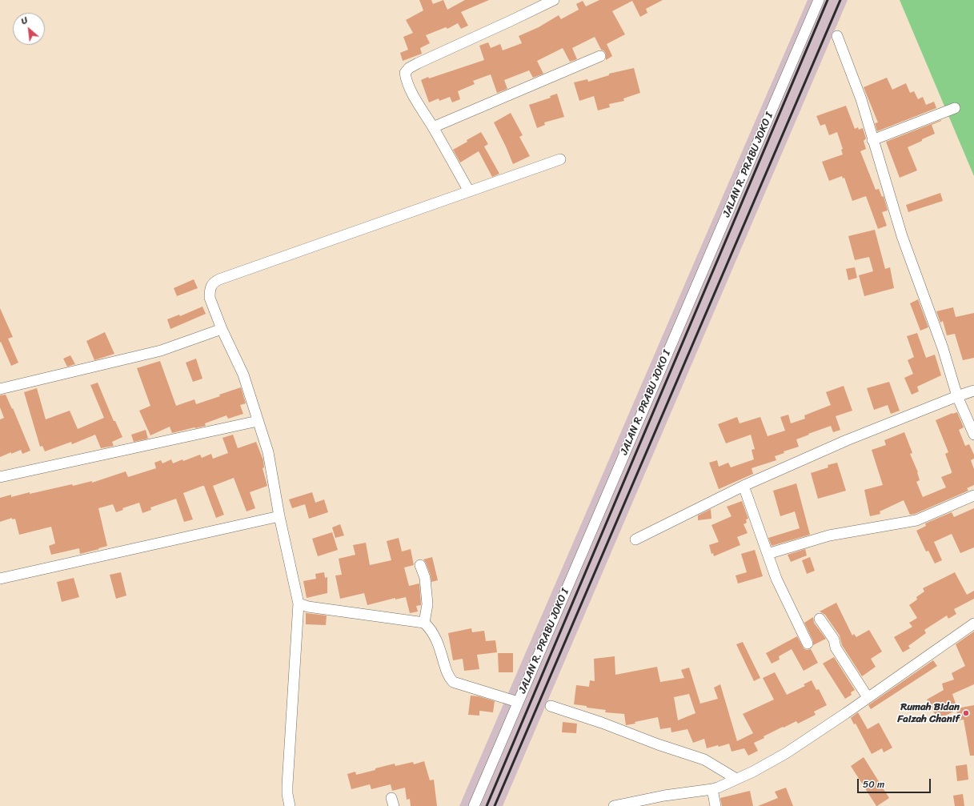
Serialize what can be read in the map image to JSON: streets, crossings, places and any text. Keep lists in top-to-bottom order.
{
  "streets": {
    "street": ["JALAN R. PRABU JOKO I"]
  },
  "places": ["Rumah Bidan Faizah Chanif"],
  "scale_bar": "50 m",
  "north": "top left"
}
